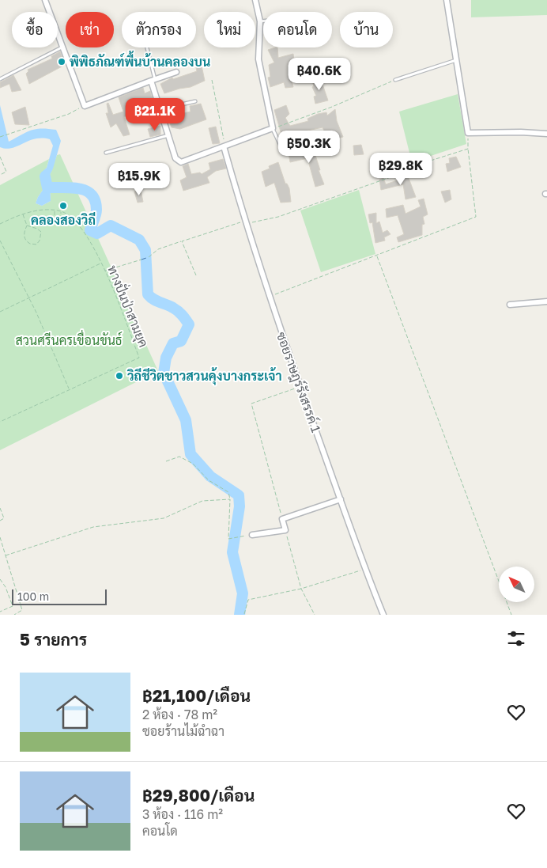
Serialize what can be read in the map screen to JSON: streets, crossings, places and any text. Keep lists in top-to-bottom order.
{
  "streets": {
    "street": ["ซอยราษฎร์รังสรรค์ 1"],
    "path": ["ทางปั่นป่าสามยุค"]
  },
  "parks": ["สวนศรีนครเขื่อนขันธ์"],
  "places": ["พิพิธภัณฑ์พื้นบ้านคลองบน", "คลองสองวิถี", "วิถีชีวิตชาวสวนคุ้งบางกระเจ้า"],
  "scale_bar": "100 m",
  "north": "top left",
  "page": {
    "chip": [
      "ซื้อ",
      "เช่า",
      "ตัวกรอง",
      "ใหม่",
      "คอนโด",
      "บ้าน"
    ],
    "price": [
      "฿40.6K",
      "฿21.1K",
      "฿50.3K",
      "฿29.8K",
      "฿15.9K"
    ],
    "scale": "100 m",
    "heading": "5 รายการ",
    "list": [
      {
        "name": "฿21,100/เดือน",
        "note": "2 ห้อง · 78 m² · ซอยร้านไม้ฉำฉา"
      },
      {
        "name": "฿29,800/เดือน",
        "note": "3 ห้อง · 116 m² · คอนโด"
      }
    ]
  }
}
